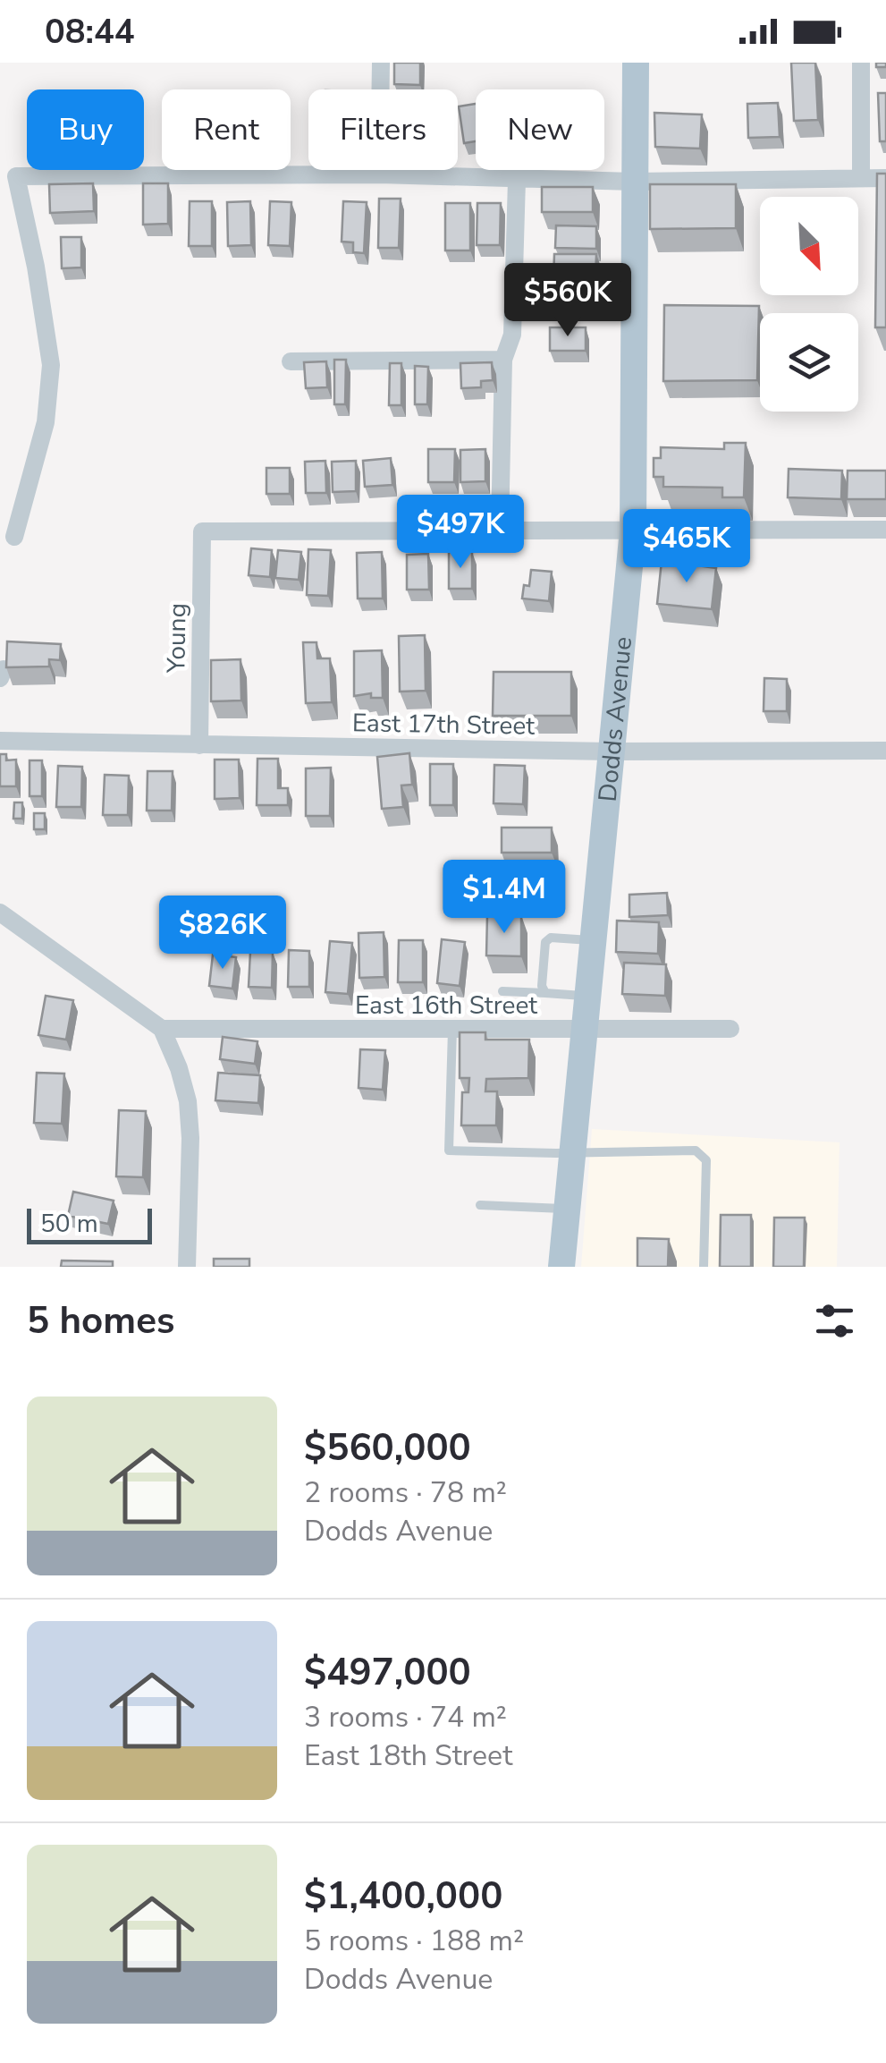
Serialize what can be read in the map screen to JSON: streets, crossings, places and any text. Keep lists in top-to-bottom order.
{
  "streets": {
    "main road": ["Dodds Avenue"],
    "street": ["Young", "East 17th Street", "East 16th Street"]
  },
  "crossings": [
    ["Young", "East 17th Street"],
    ["Dodds Avenue", "East 17th Street"],
    ["Dodds Avenue", "East 16th Street"]
  ],
  "scale_bar": "50 m",
  "north": "bottom right",
  "page": {
    "status": "08:44",
    "chip": [
      "Buy",
      "Rent",
      "Filters",
      "New"
    ],
    "price": [
      "$560K",
      "$497K",
      "$465K",
      "$1.4M",
      "$826K"
    ],
    "scale": "50 m",
    "heading": "5 homes",
    "list": [
      {
        "name": "$560,000",
        "note": "2 rooms · 78 m² · Dodds Avenue"
      },
      {
        "name": "$497,000",
        "note": "3 rooms · 74 m² · East 18th Street"
      },
      {
        "name": "$1,400,000",
        "note": "5 rooms · 188 m² · Dodds Avenue"
      }
    ]
  }
}
